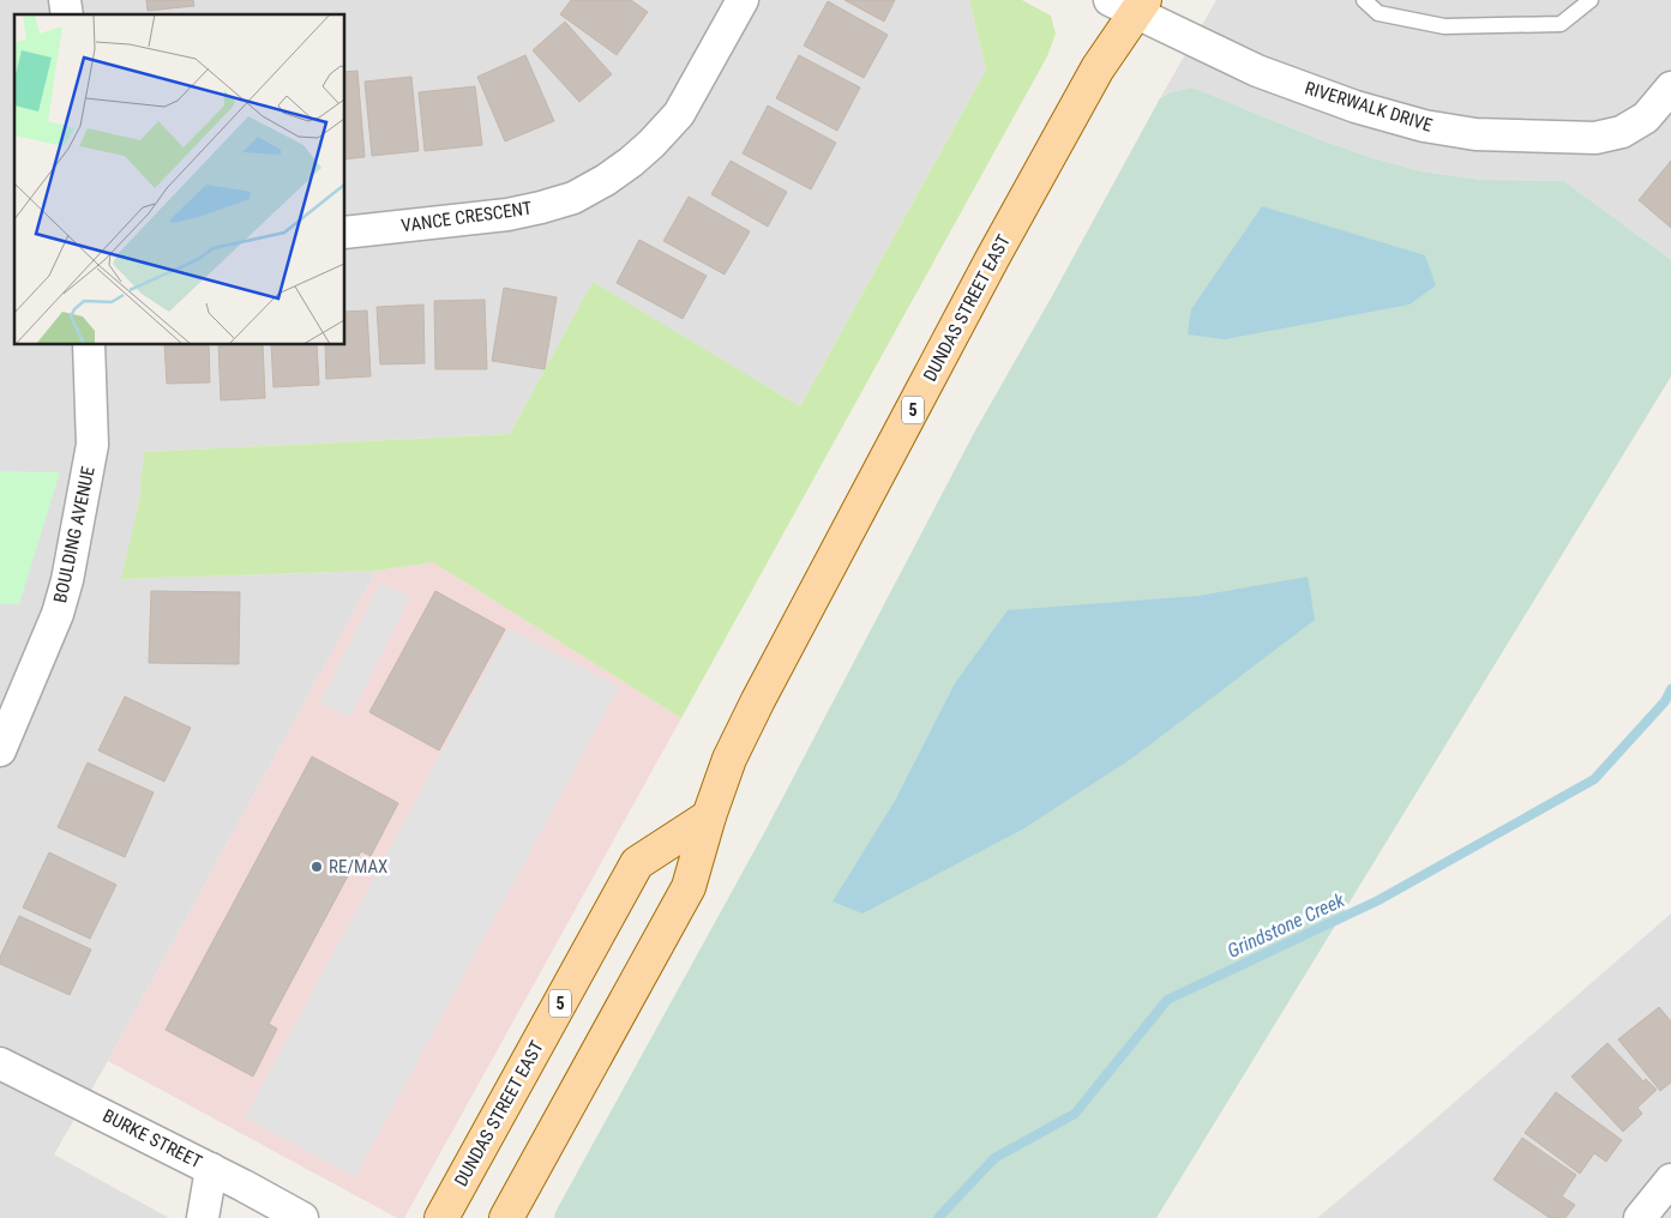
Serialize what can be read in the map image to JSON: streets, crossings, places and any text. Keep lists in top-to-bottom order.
{
  "streets": {
    "main road": ["DUNDAS STREET EAST", "5"],
    "street": [
      "RIVERWALK DRIVE",
      "VANCE CRESCENT",
      "BOULDING AVENUE",
      "BURKE STREET"
    ]
  },
  "crossings": [
    ["RIVERWALK DRIVE", "DUNDAS STREET EAST"]
  ],
  "water": ["Grindstone Creek"],
  "places": ["RE/MAX"]
}
